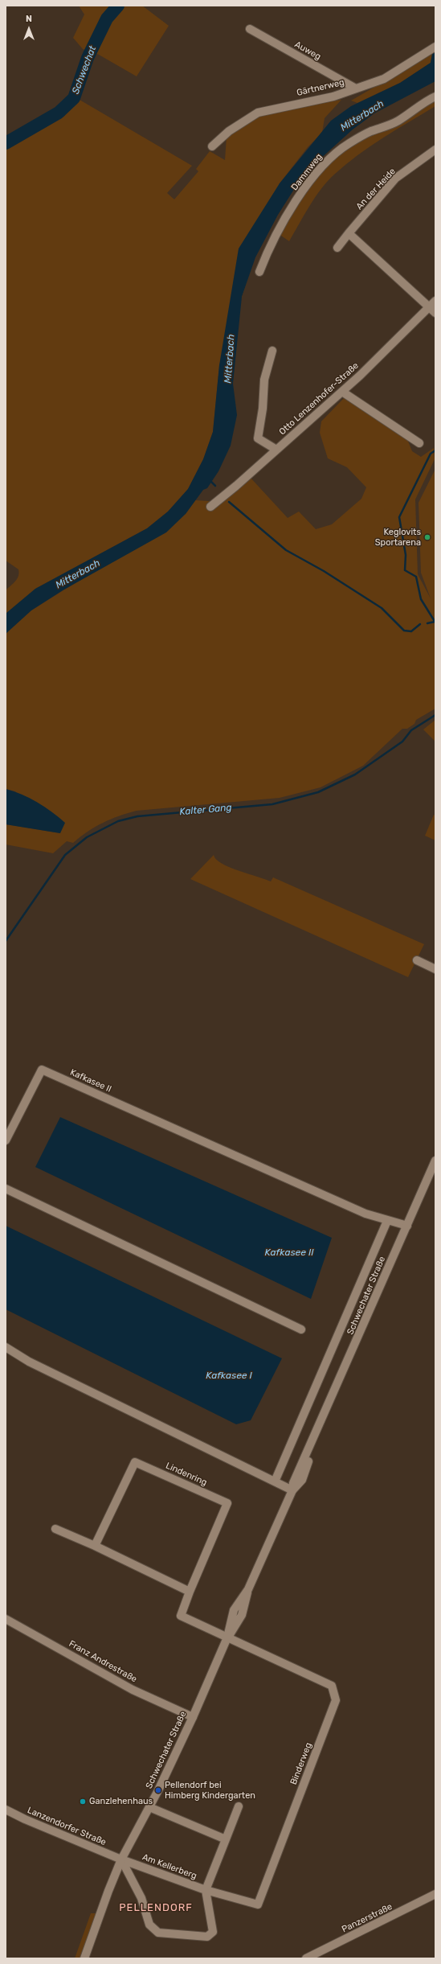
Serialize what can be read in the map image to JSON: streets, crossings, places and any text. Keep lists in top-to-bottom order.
{
  "streets": {
    "street": [
      "Auweg",
      "Gärtnerweg",
      "Dammweg",
      "An der Heide",
      "Otto Lenzenhofer-Straße",
      "Kafkasee II",
      "Schwechater Straße",
      "Lindenring",
      "Franz Andrestraße",
      "Binderweg",
      "Lanzendorfer Straße",
      "Am Kellerberg",
      "Panzerstraße"
    ]
  },
  "crossings": [
    ["Auweg", "Gärtnerweg"],
    ["Schwechater Straße", "Lindenring"],
    ["Schwechater Straße", "Franz Andrestraße"],
    ["Schwechater Straße", "Binderweg"],
    ["Schwechater Straße", "Lanzendorfer Straße"],
    ["Schwechater Straße", "Am Kellerberg"],
    ["Lindenring", "Binderweg"],
    ["Binderweg", "Am Kellerberg"],
    ["Lanzendorfer Straße", "Am Kellerberg"]
  ],
  "districts": ["PELLENDORF"],
  "water": [
    "Schwechat",
    "Mitterbach",
    "Kalter Gang",
    "Kafkasee II",
    "Kafkasee I"
  ],
  "places": ["Keglovits Sportarena", "Pellendorf bei Himberg Kindergarten", "Ganzlehenhaus"],
  "north": "top"
}
